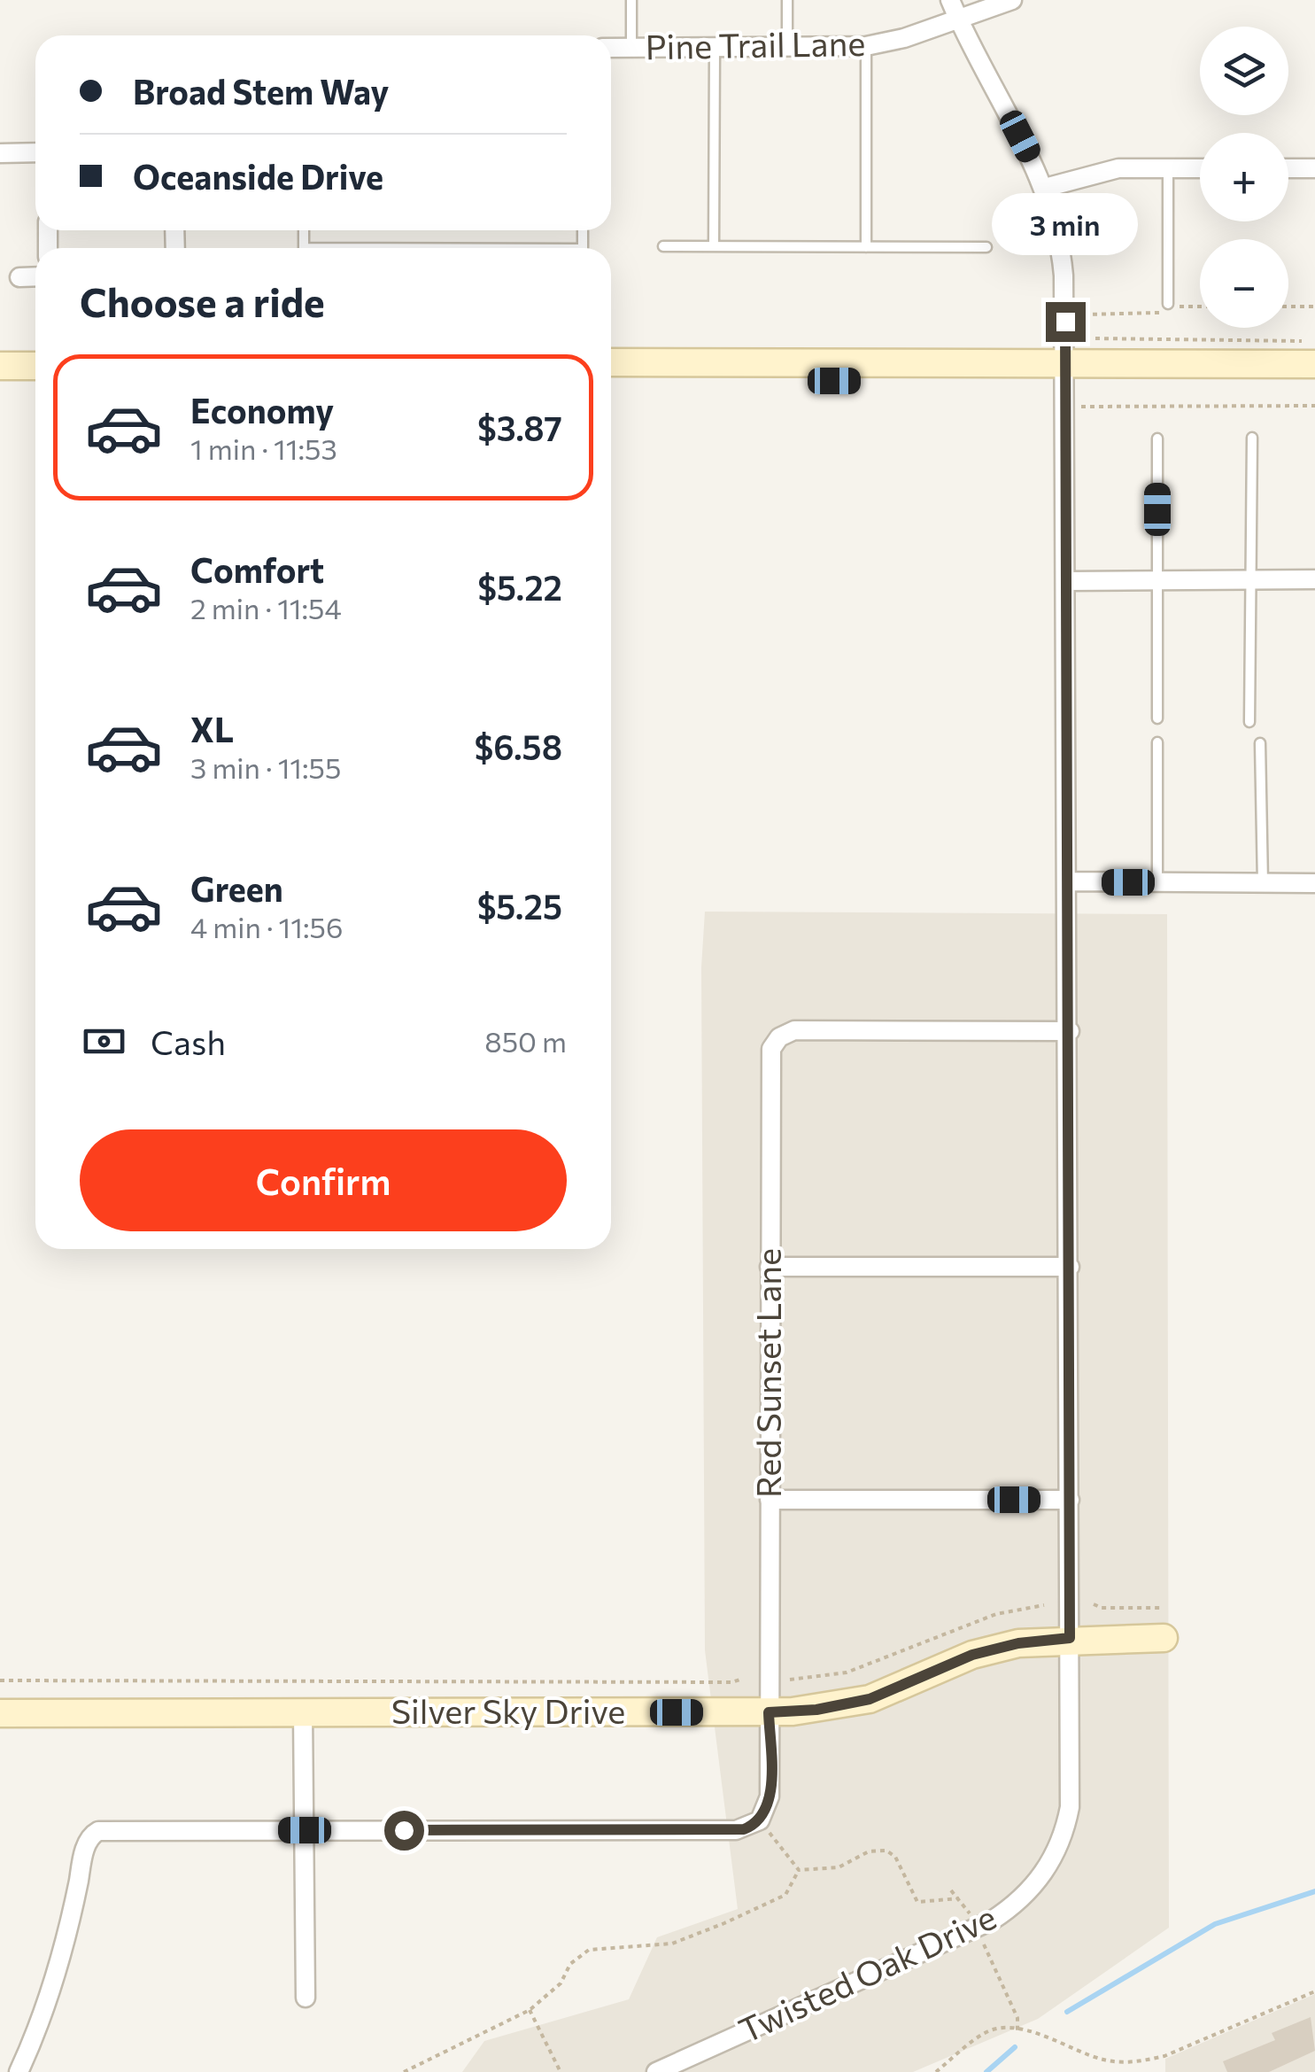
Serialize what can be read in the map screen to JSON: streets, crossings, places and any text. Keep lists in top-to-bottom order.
{
  "streets": {
    "street": [
      "Pine Trail Lane",
      "Red Sunset Lane",
      "Silver Sky Drive",
      "Twisted Oak Drive"
    ]
  },
  "crossings": [
    ["Pine Trail Lane", "Twisted Oak Drive"],
    ["Red Sunset Lane", "Silver Sky Drive"],
    ["Red Sunset Lane", "Twisted Oak Drive"],
    ["Silver Sky Drive", "Twisted Oak Drive"]
  ],
  "page": {
    "map_buttons": ["+", "−"],
    "banner": ["Broad Stem Way", "Oceanside Drive"],
    "bubble": "3 min",
    "heading": "Choose a ride",
    "list": [
      {
        "name": "Economy",
        "note": "1 min · 11:53",
        "value": "$3.87"
      },
      {
        "name": "Comfort",
        "note": "2 min · 11:54",
        "value": "$5.22"
      },
      {
        "name": "XL",
        "note": "3 min · 11:55",
        "value": "$6.58"
      },
      {
        "name": "Green",
        "note": "4 min · 11:56",
        "value": "$5.25"
      }
    ],
    "pay": ["Cash", "850 m"],
    "buttons": "Confirm"
  }
}
